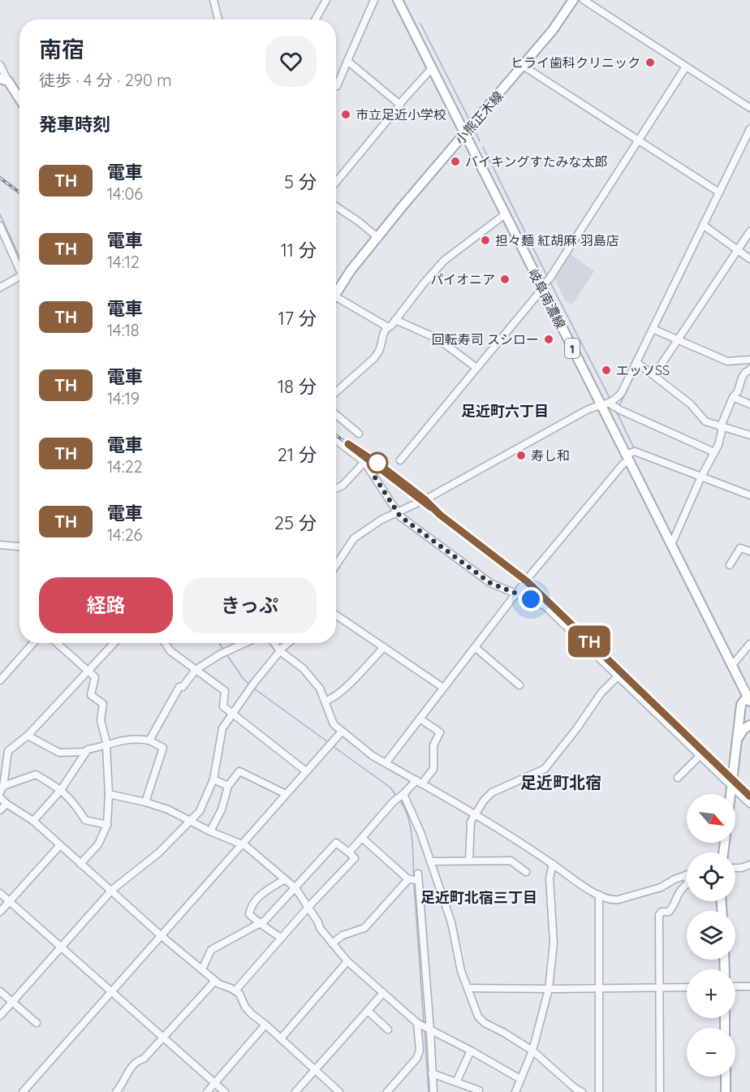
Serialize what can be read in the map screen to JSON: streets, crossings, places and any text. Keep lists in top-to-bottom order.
{
  "streets": {
    "main road": ["小熊正木線", "岐阜南濃線", "1"]
  },
  "crossings": [
    ["小熊正木線", "岐阜南濃線"]
  ],
  "districts": ["足近町六丁目", "足近町北宿", "足近町北宿三丁目"],
  "places": [
    "ヒライ歯科クリニック",
    "市立足近小学校",
    "バイキングすたみな太郎",
    "担々麺 紅胡麻 羽島店",
    "パイオニア",
    "回転寿司 スシロー",
    "エッソSS",
    "寿し和"
  ],
  "north": "bottom right",
  "page": {
    "on_map": "TH",
    "heading": [
      ["南宿", "徒歩 · 4 分 · 290 m"],
      "発車時刻"
    ],
    "list": [
      {
        "mark": "TH",
        "name": "電車",
        "note": "14:06",
        "value": "5 分"
      },
      {
        "mark": "TH",
        "name": "電車",
        "note": "14:12",
        "value": "11 分"
      },
      {
        "mark": "TH",
        "name": "電車",
        "note": "14:18",
        "value": "17 分"
      },
      {
        "mark": "TH",
        "name": "電車",
        "note": "14:19",
        "value": "18 分"
      },
      {
        "mark": "TH",
        "name": "電車",
        "note": "14:22",
        "value": "21 分"
      },
      {
        "mark": "TH",
        "name": "電車",
        "note": "14:26",
        "value": "25 分"
      }
    ],
    "buttons": ["経路", "きっぷ"],
    "map_buttons": ["+", "−"]
  }
}
